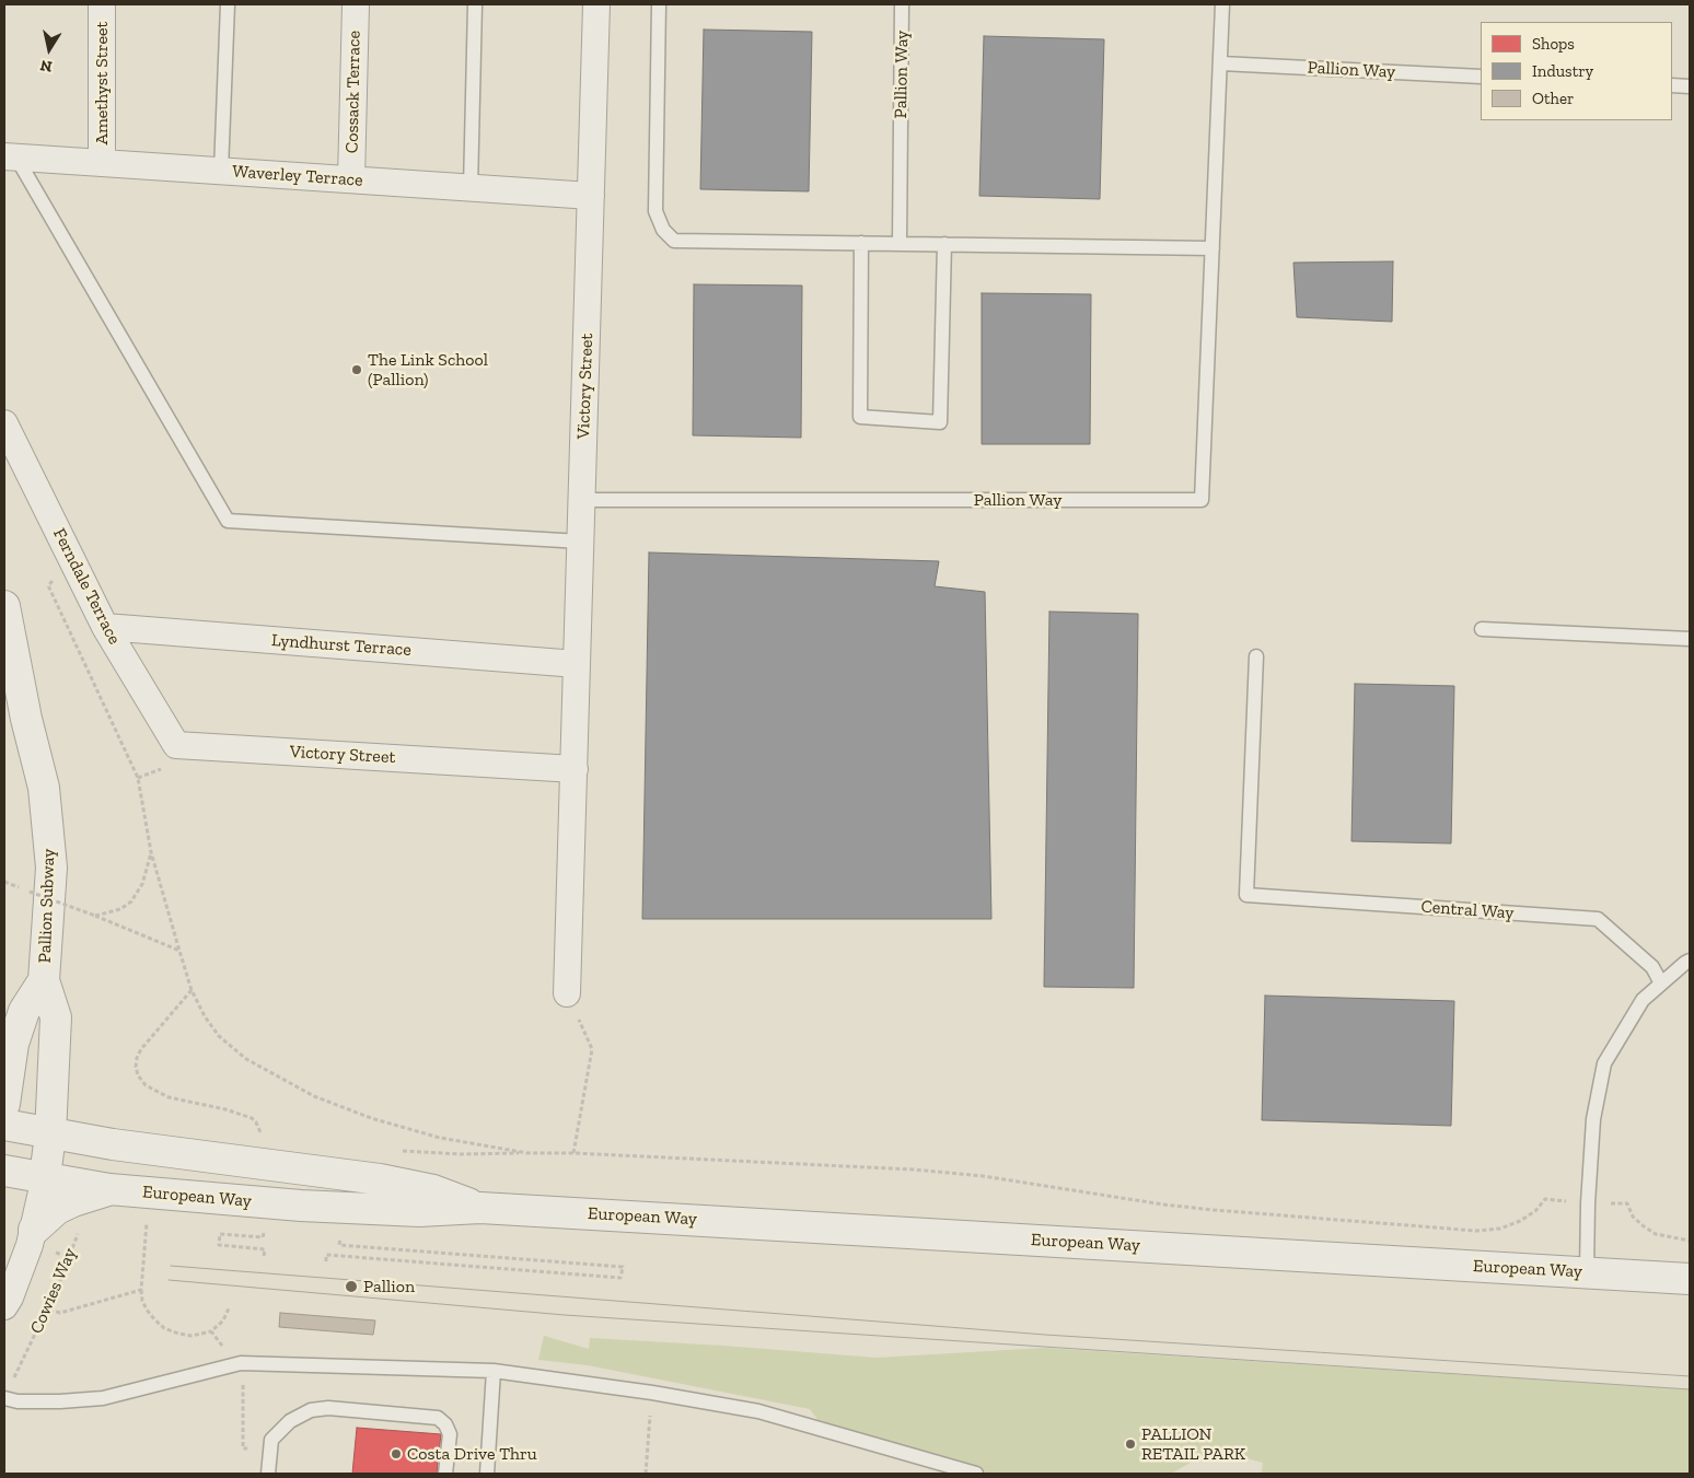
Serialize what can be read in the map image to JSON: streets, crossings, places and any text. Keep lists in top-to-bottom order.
{
  "streets": {
    "street": [
      "Amethyst Street",
      "Cossack Terrace",
      "Waverley Terrace",
      "Victory Street",
      "Ferndale Terrace",
      "Lyndhurst Terrace",
      "Pallion Subway",
      "European Way"
    ],
    "lane": ["Pallion Way", "Central Way"],
    "path": ["Cowies Way"]
  },
  "crossings": [
    ["Pallion Way", "Victory Street"],
    ["Amethyst Street", "Waverley Terrace"],
    ["Cossack Terrace", "Waverley Terrace"],
    ["Waverley Terrace", "Victory Street"],
    ["Victory Street", "Ferndale Terrace"],
    ["Victory Street", "Lyndhurst Terrace"],
    ["Ferndale Terrace", "Lyndhurst Terrace"],
    ["Pallion Subway", "European Way"]
  ],
  "places": [
    "The Link School (Pallion)",
    "Pallion",
    "PALLION RETAIL PARK",
    "Costa Drive Thru"
  ],
  "legend": ["Shops", "Industry", "Other"],
  "north": "bottom"
}
